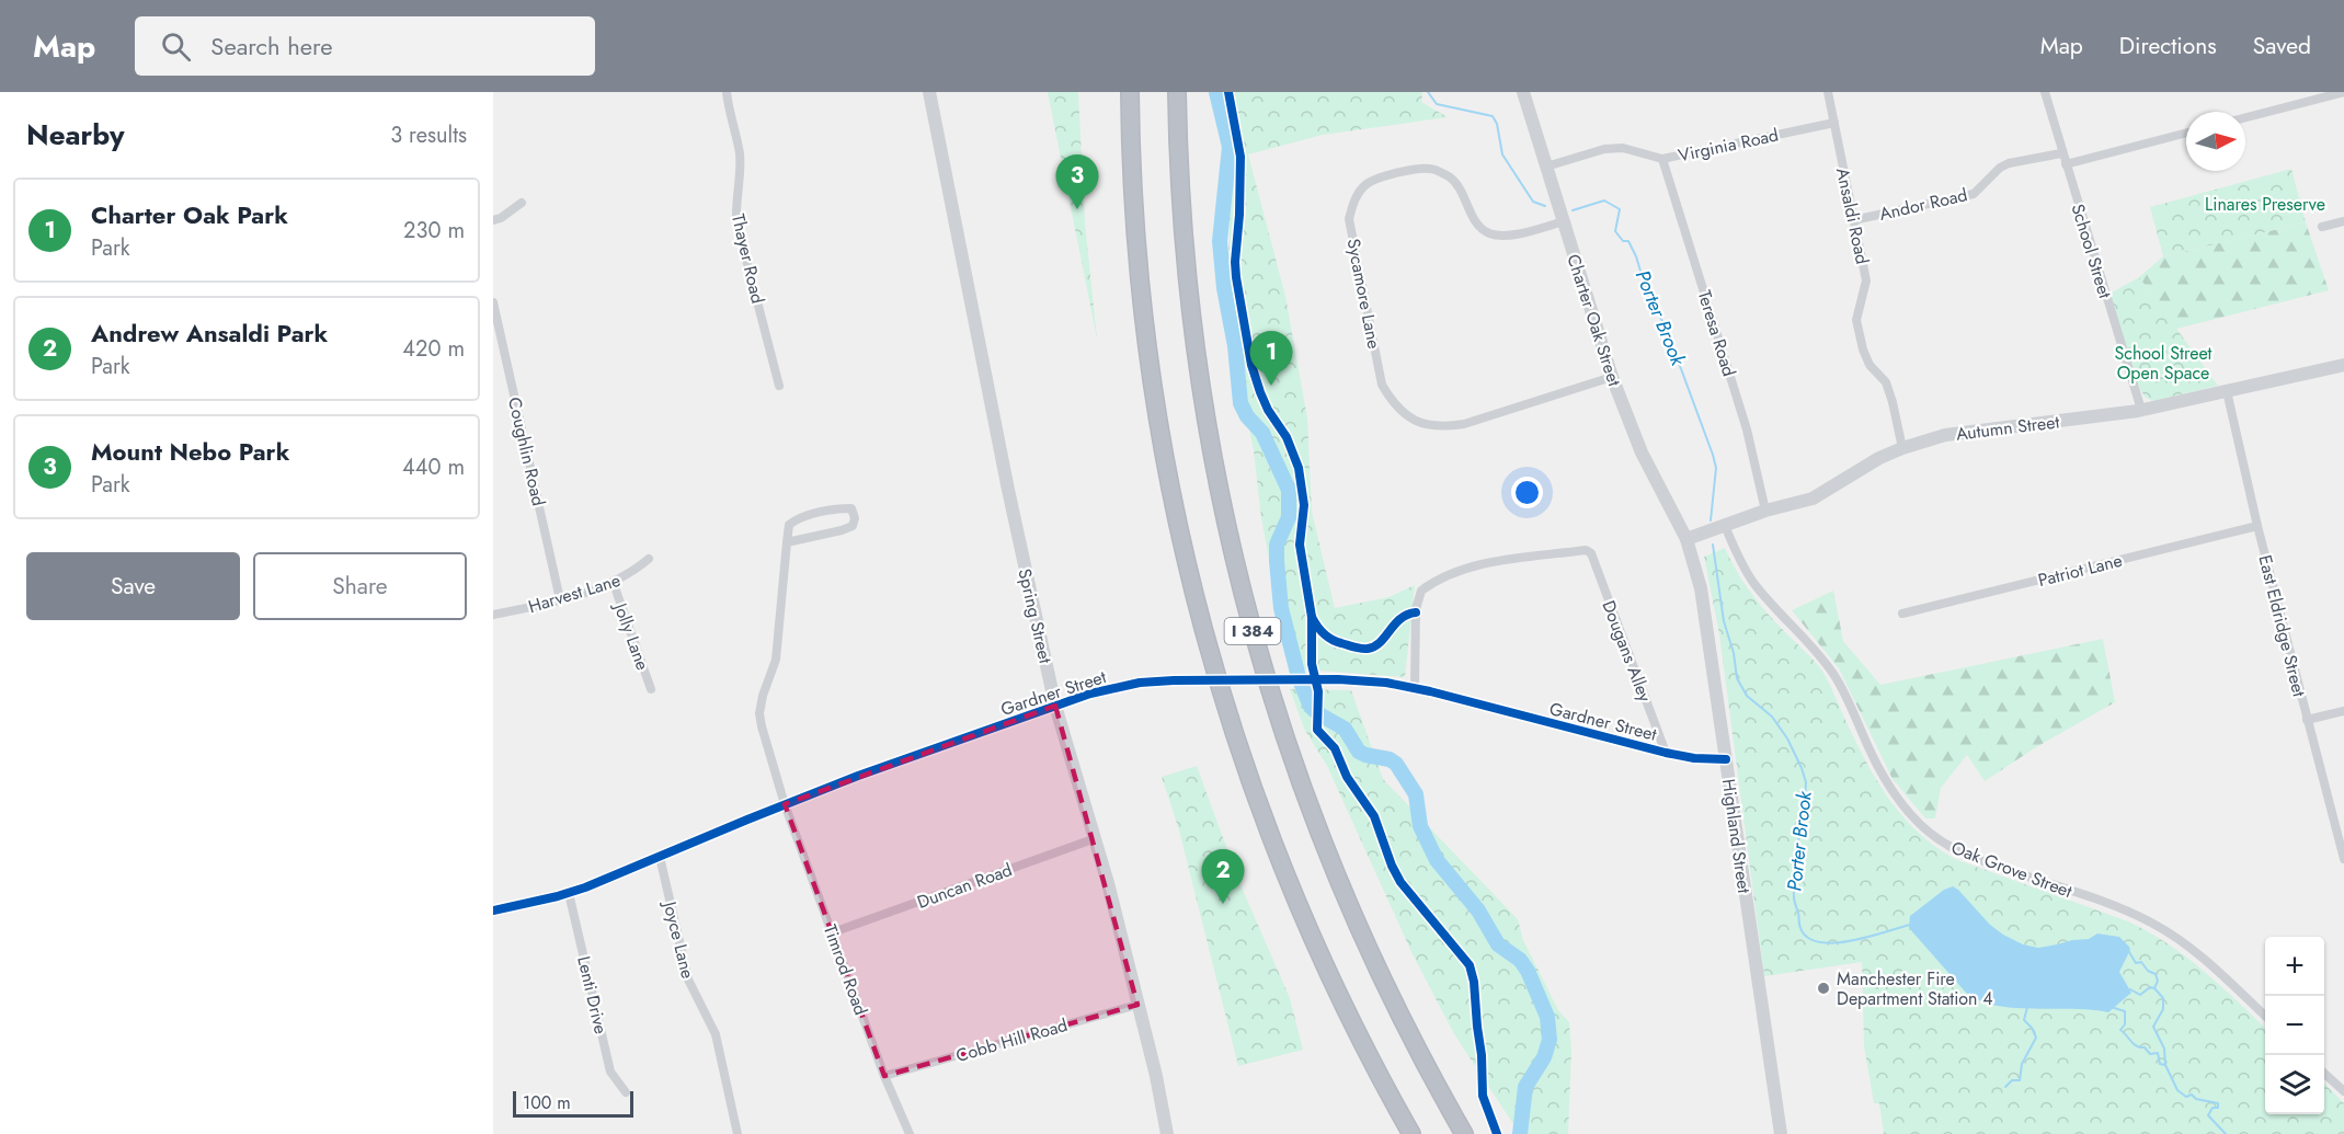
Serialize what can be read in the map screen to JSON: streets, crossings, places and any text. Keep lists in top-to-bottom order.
{
  "streets": {
    "highway": ["I 384"],
    "street": [
      "Virginia Road",
      "Andor Road",
      "Ansaldi Road",
      "School Street",
      "Thayer Road",
      "Sycamore Lane",
      "Charter Oak Street",
      "Teresa Road",
      "Autumn Street",
      "Coughlin Road",
      "Patriot Lane",
      "Harvest Lane",
      "Spring Street",
      "East Eldridge Street",
      "Jolly Lane",
      "Dougans Alley",
      "Gardner Street",
      "Highland Street",
      "Oak Grove Street",
      "Duncan Road",
      "Joyce Lane",
      "Timrod Road",
      "Lenti Drive",
      "Cobb Hill Road"
    ]
  },
  "crossings": [
    ["Virginia Road", "Ansaldi Road"],
    ["Virginia Road", "Charter Oak Street"],
    ["Virginia Road", "Teresa Road"],
    ["Andor Road", "Ansaldi Road"],
    ["Andor Road", "School Street"],
    ["Ansaldi Road", "Autumn Street"],
    ["School Street", "Autumn Street"],
    ["Sycamore Lane", "Charter Oak Street"],
    ["Charter Oak Street", "Autumn Street"],
    ["Charter Oak Street", "Highland Street"],
    ["Teresa Road", "Autumn Street"],
    ["Autumn Street", "East Eldridge Street"],
    ["Autumn Street", "Highland Street"],
    ["Autumn Street", "Oak Grove Street"],
    ["Coughlin Road", "Harvest Lane"],
    ["Patriot Lane", "East Eldridge Street"],
    ["Harvest Lane", "Jolly Lane"],
    ["Spring Street", "Gardner Street"],
    ["Spring Street", "Duncan Road"],
    ["Spring Street", "Cobb Hill Road"],
    ["Dougans Alley", "Gardner Street"],
    ["Gardner Street", "Highland Street"],
    ["Gardner Street", "Joyce Lane"],
    ["Gardner Street", "Timrod Road"],
    ["Gardner Street", "Lenti Drive"],
    ["Duncan Road", "Timrod Road"],
    ["Timrod Road", "Cobb Hill Road"]
  ],
  "water": ["Porter Brook"],
  "parks": ["Linares Preserve", "School Street Open Space"],
  "places": ["Manchester Fire Department Station 4"],
  "scale_bar": "100 m",
  "north": "right",
  "page": {
    "header": "Map",
    "search": "Search here",
    "nav": ["Map", "Directions", "Saved"],
    "heading": ["Nearby", "3 results"],
    "pins": ["3", "1", "2"],
    "list": [
      {
        "mark": "1",
        "name": "Charter Oak Park",
        "note": "Park",
        "value": "230 m"
      },
      {
        "mark": "2",
        "name": "Andrew Ansaldi Park",
        "note": "Park",
        "value": "420 m"
      },
      {
        "mark": "3",
        "name": "Mount Nebo Park",
        "note": "Park",
        "value": "440 m"
      }
    ],
    "buttons": ["Save", "Share"],
    "map_buttons": ["+", "−"],
    "scale": "100 m"
  }
}
